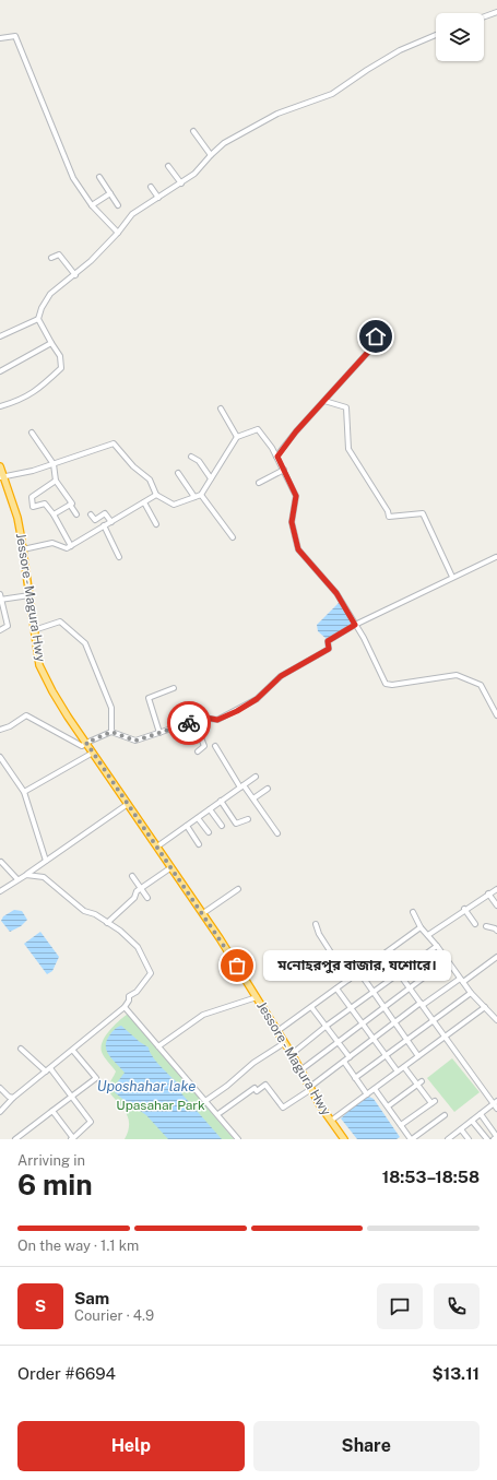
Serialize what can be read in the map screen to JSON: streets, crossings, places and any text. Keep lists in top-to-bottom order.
{
  "streets": {
    "highway": ["Jessore - Magura Hwy"]
  },
  "water": ["Uposhahar lake"],
  "parks": ["Upasahar Park"],
  "places": ["ম‌ন‌োহরপুর বাজার, যশ‌োরে।"],
  "page": {
    "bubble": "ম‌ন‌োহরপুর বাজার, যশ‌োরে।",
    "heading": ["6 min", "Arriving in", "18:53–18:58"],
    "panel": [
      "Sam",
      "Courier · 4.9",
      "Order #6694",
      "$13.11"
    ],
    "bar": "On the way · 1.1 km",
    "round": "S",
    "buttons": ["Help", "Share"]
  }
}
